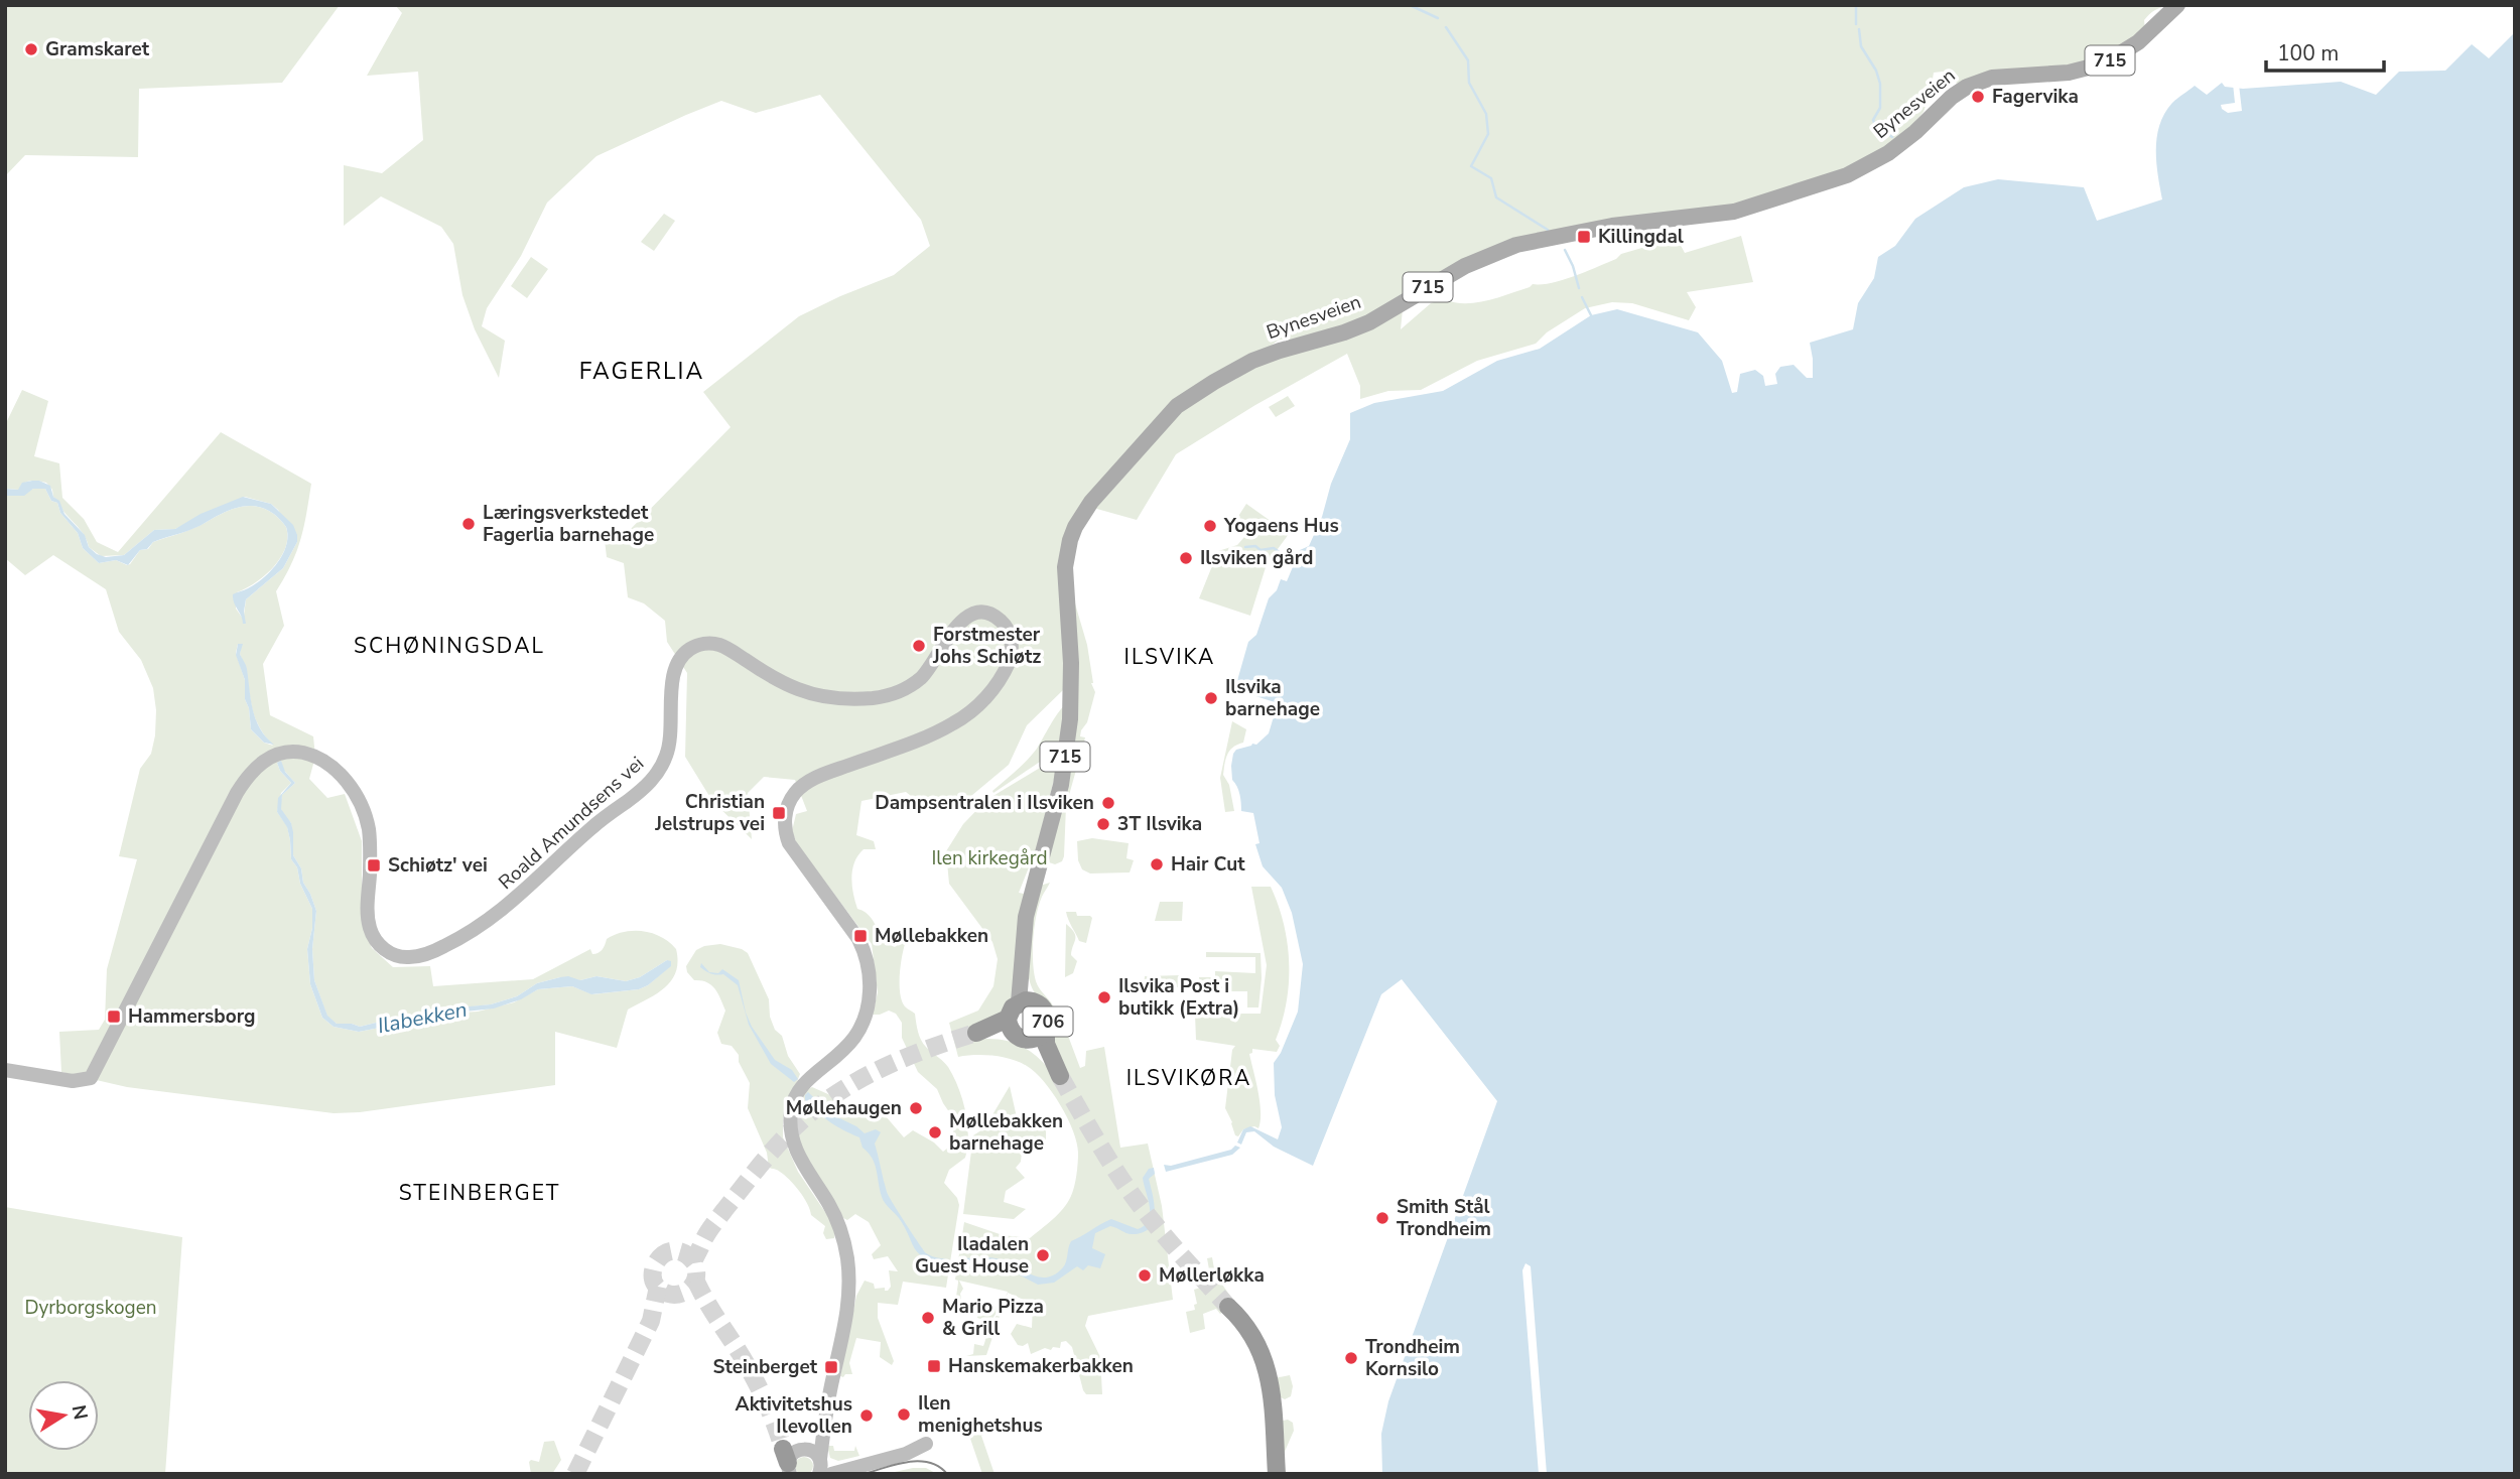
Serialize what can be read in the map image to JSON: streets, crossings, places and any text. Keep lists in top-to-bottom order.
{
  "streets": {
    "highway": ["706"],
    "main road": ["715", "Bynesveien"],
    "street": ["Roald Amundsens vei"]
  },
  "crossings": [
    ["Bynesveien", "706"]
  ],
  "districts": [
    "FAGERLIA",
    "SCHØNINGSDAL",
    "ILSVIKA",
    "ILSVIKØRA",
    "STEINBERGET"
  ],
  "water": ["Ilabekken"],
  "parks": ["Ilen kirkegård", "Dyrborgskogen"],
  "places": {
    "other": [
      "Gramskaret",
      "Fagervika",
      "Læringsverkstedet Fagerlia barnehage",
      "Yogaens Hus",
      "Ilsviken gård",
      "Forstmester Johs Schiøtz",
      "Ilsvika barnehage",
      "Dampsentralen i Ilsviken",
      "3T Ilsvika",
      "Hair Cut",
      "Ilsvika Post i butikk (Extra)",
      "Møllehaugen",
      "Møllebakken barnehage",
      "Smith Stål Trondheim",
      "Iladalen Guest House",
      "Møllerløkka",
      "Mario Pizza & Grill",
      "Trondheim Kornsilo",
      "Ilen menighetshus",
      "Aktivitetshus Ilevollen"
    ],
    "transit": [
      "Killingdal",
      "Christian Jelstrups vei",
      "Schiøtz' vei",
      "Møllebakken",
      "Hammersborg",
      "Hanskemakerbakken",
      "Steinberget"
    ]
  },
  "scale_bar": "100 m",
  "north": "right"
}
